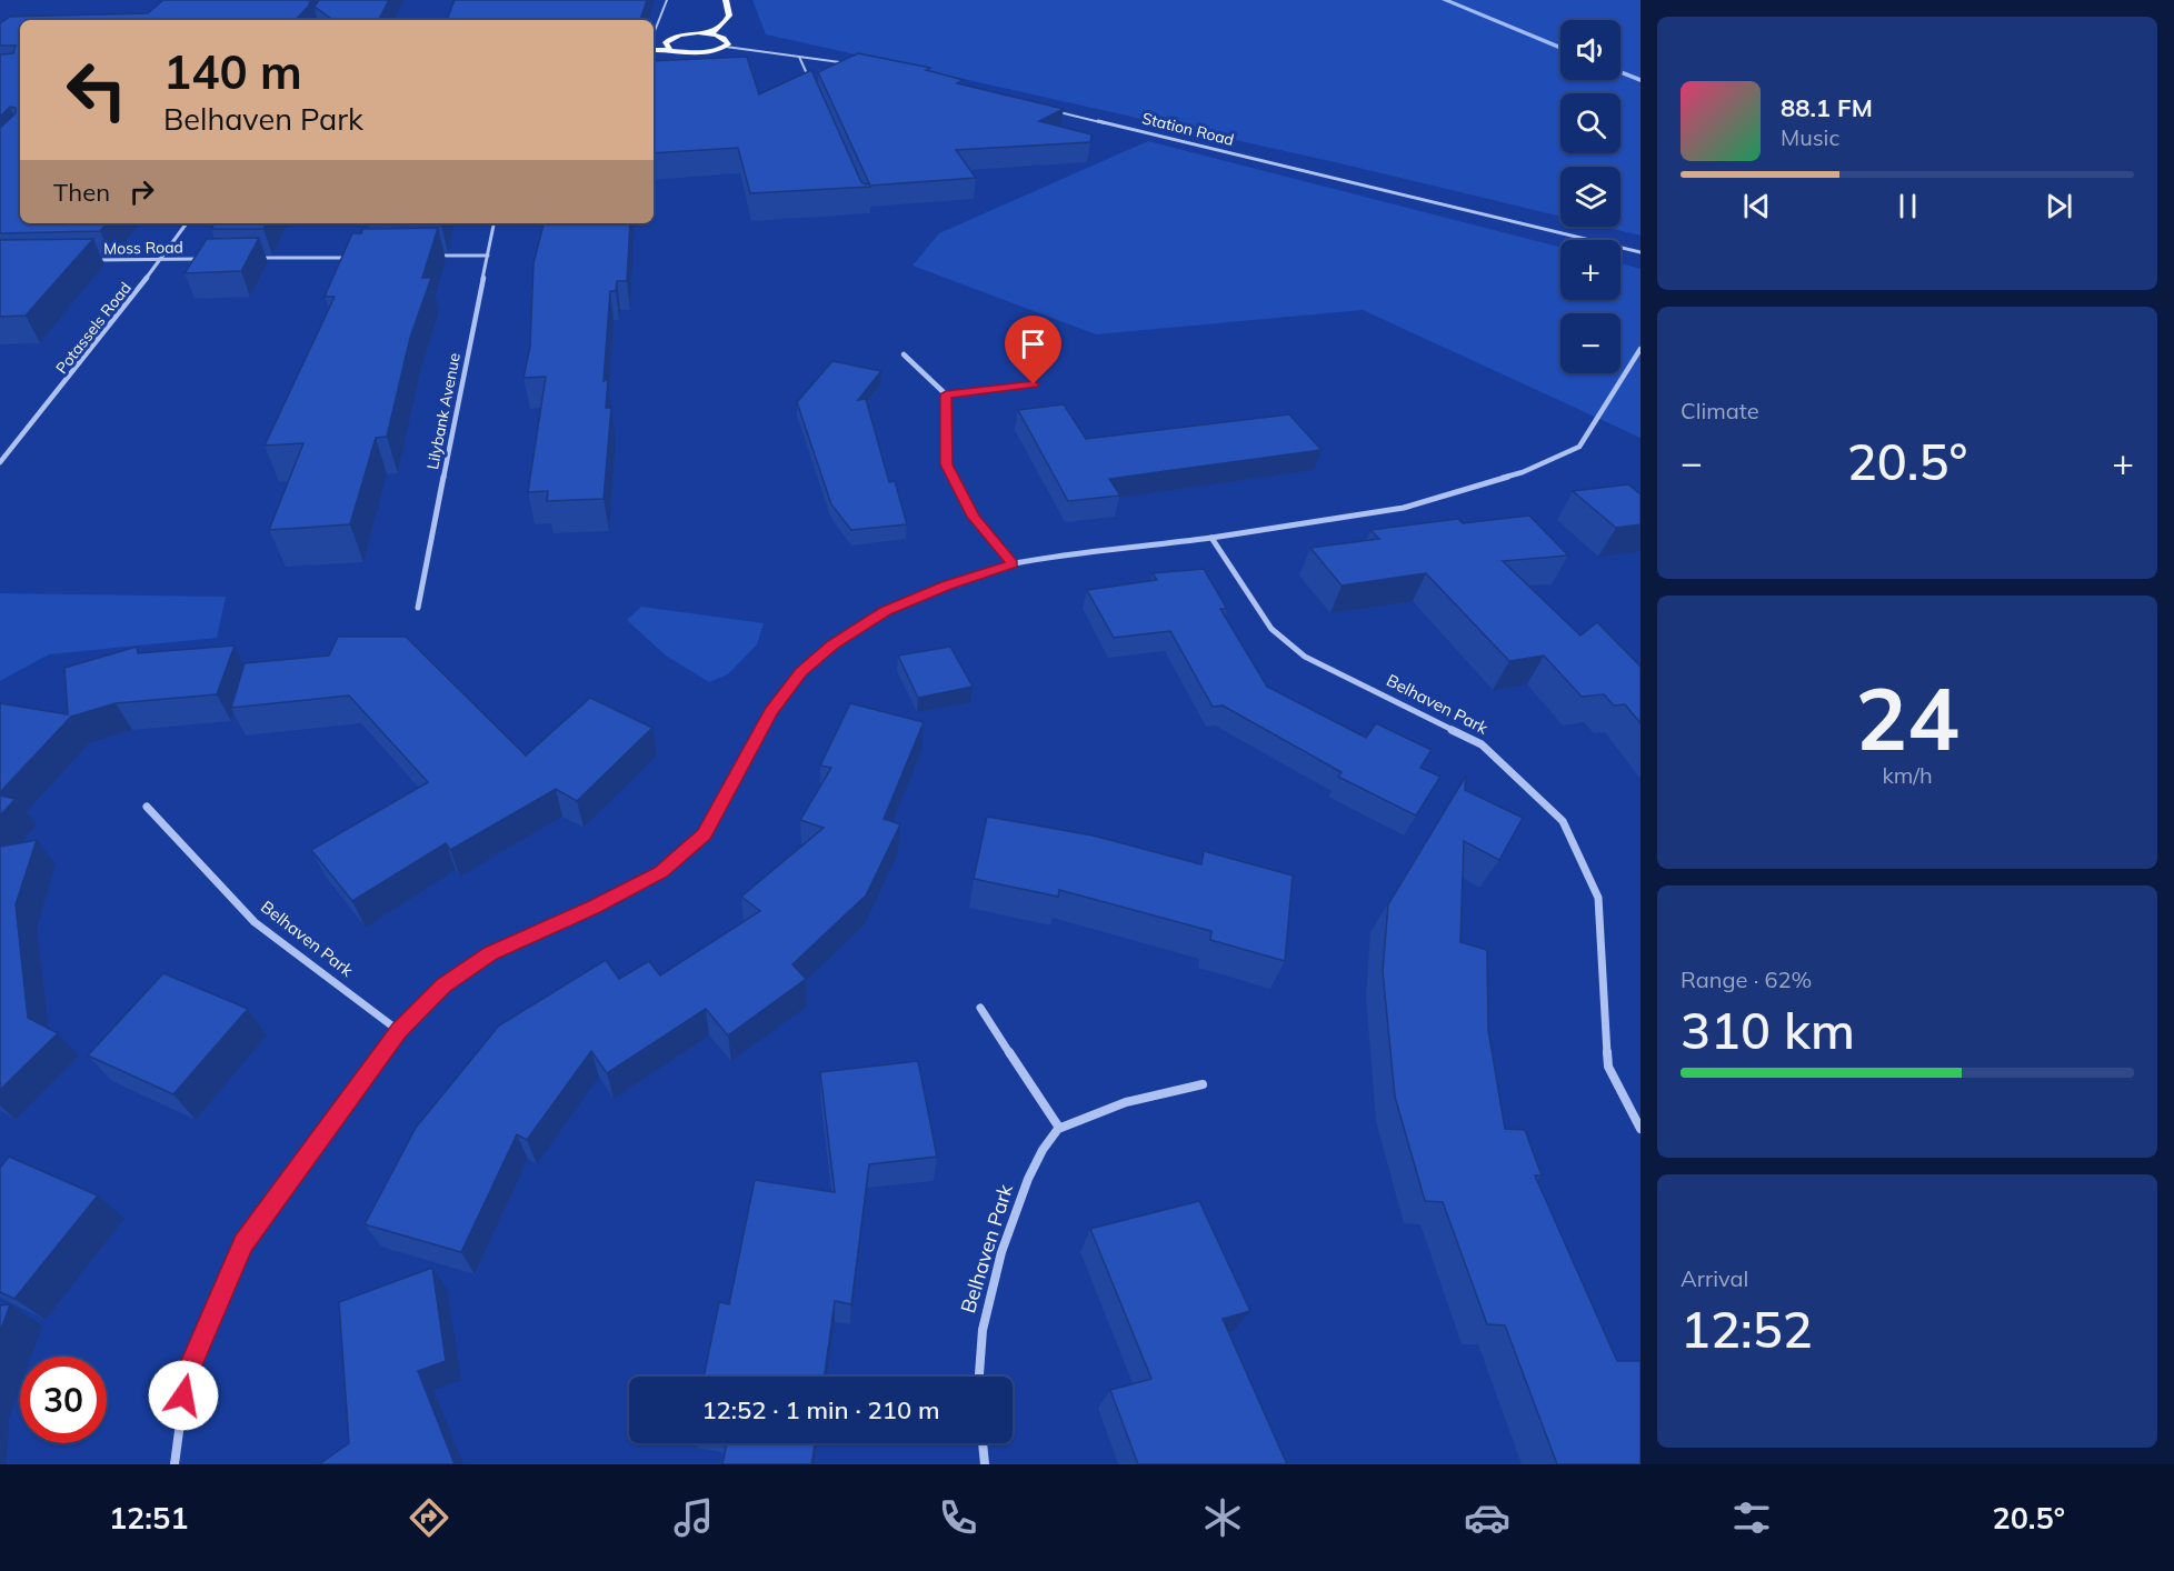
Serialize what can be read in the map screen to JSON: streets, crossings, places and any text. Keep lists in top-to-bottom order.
{
  "streets": {
    "street": [
      "Station Road",
      "Moss Road",
      "Potassels Road",
      "Lilybank Avenue",
      "Belhaven Park"
    ]
  },
  "crossings": [
    ["Moss Road", "Potassels Road"]
  ],
  "page": {
    "map_buttons": ["+", "−"],
    "turn": ["140 m", "Belhaven Park"],
    "song": ["88.1 FM", "Music"],
    "then": "Then",
    "tile": [
      "Climate",
      ["24", "km/h"],
      ["Range · 62%", "310 km"],
      ["Arrival", "12:52"]
    ],
    "heat": ["−", "20.5°", "+"],
    "limit": "30",
    "trip": "12:52 · 1 min · 210 m",
    "tabs": ["12:51", "20.5°"]
  }
}
